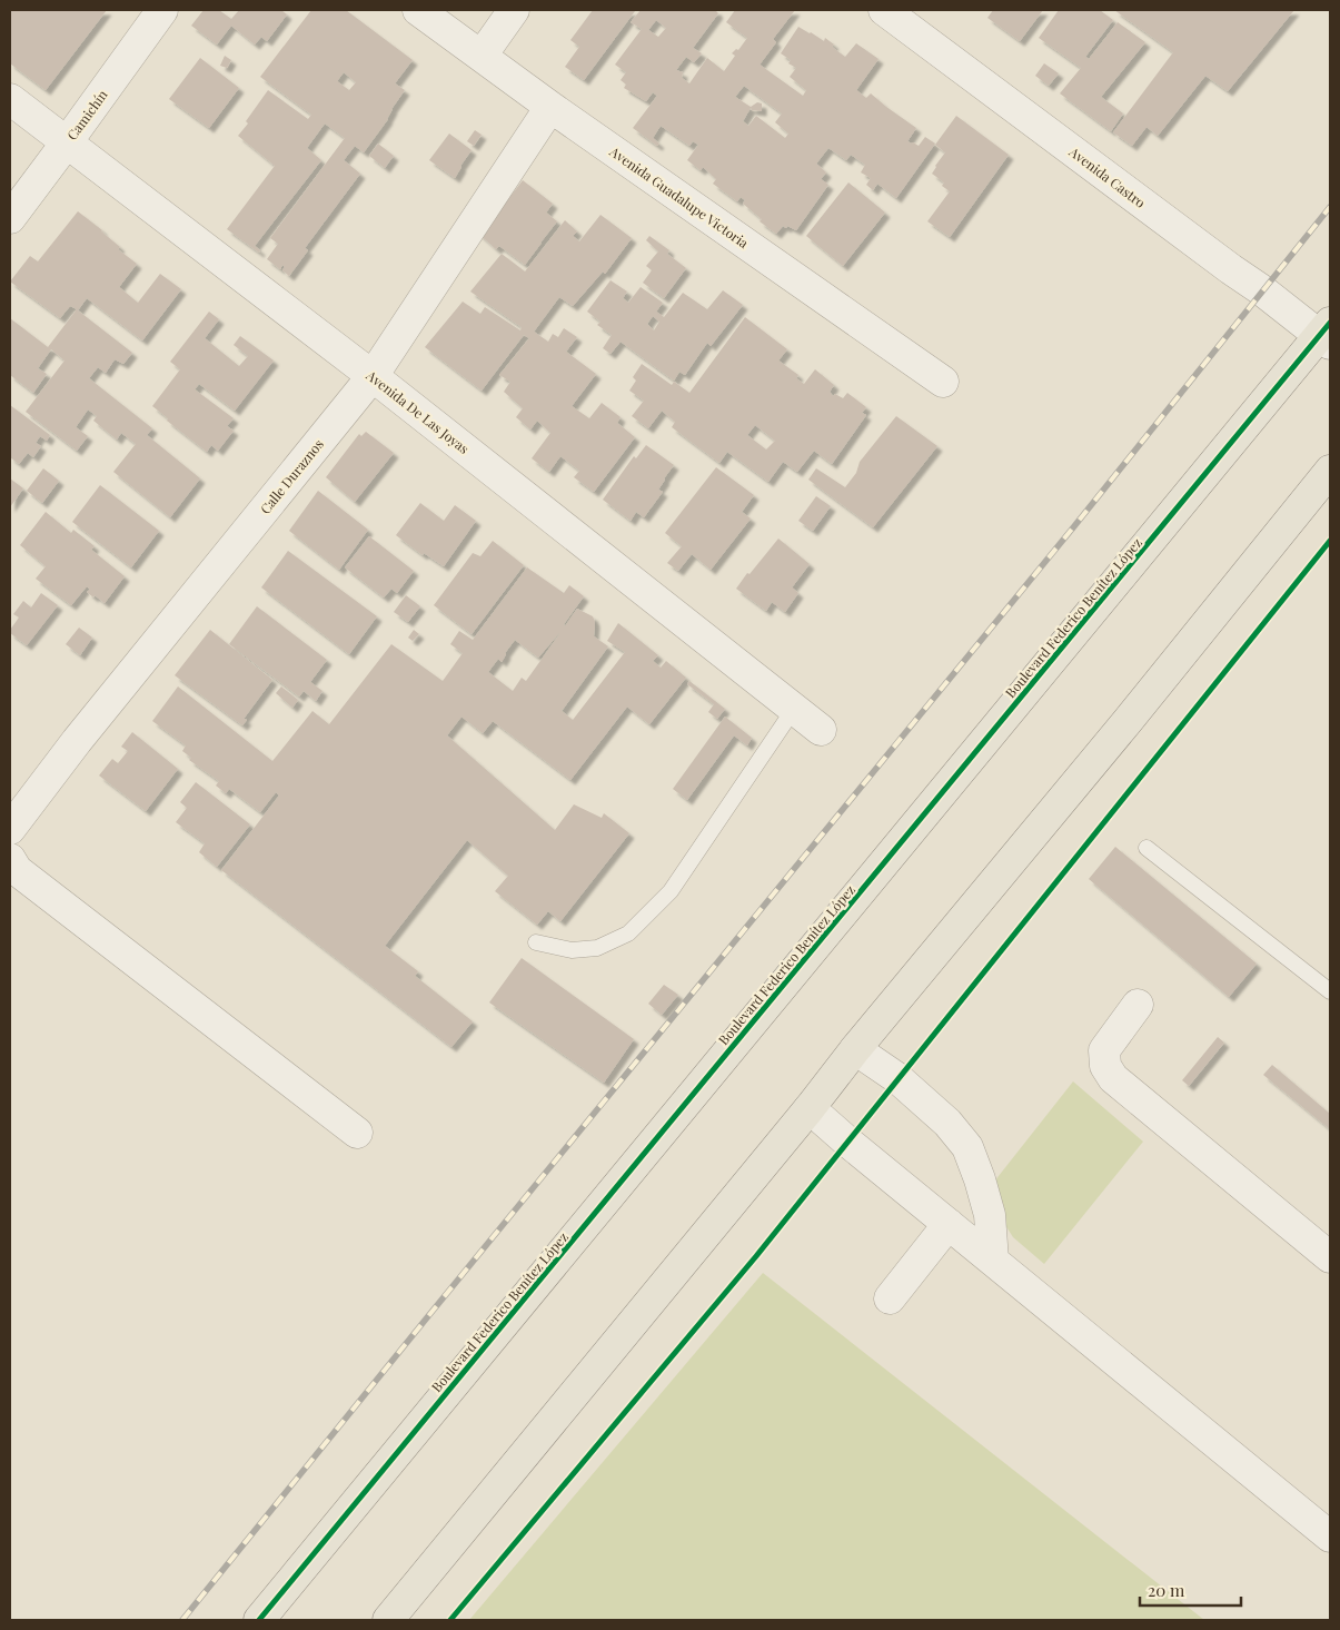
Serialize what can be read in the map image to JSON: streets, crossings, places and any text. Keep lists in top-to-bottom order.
{
  "streets": {
    "main road": ["Boulevard Federico Benítez López"],
    "street": [
      "Camichín",
      "Avenida Castro",
      "Avenida Guadalupe Victoria",
      "Avenida De Las Joyas",
      "Calle Duraznos"
    ]
  },
  "crossings": [
    ["Camichín", "Avenida De Las Joyas"],
    ["Avenida Castro", "Boulevard Federico Benítez López"],
    ["Avenida Guadalupe Victoria", "Calle Duraznos"],
    ["Avenida De Las Joyas", "Calle Duraznos"]
  ],
  "scale_bar": "20 m"
}
